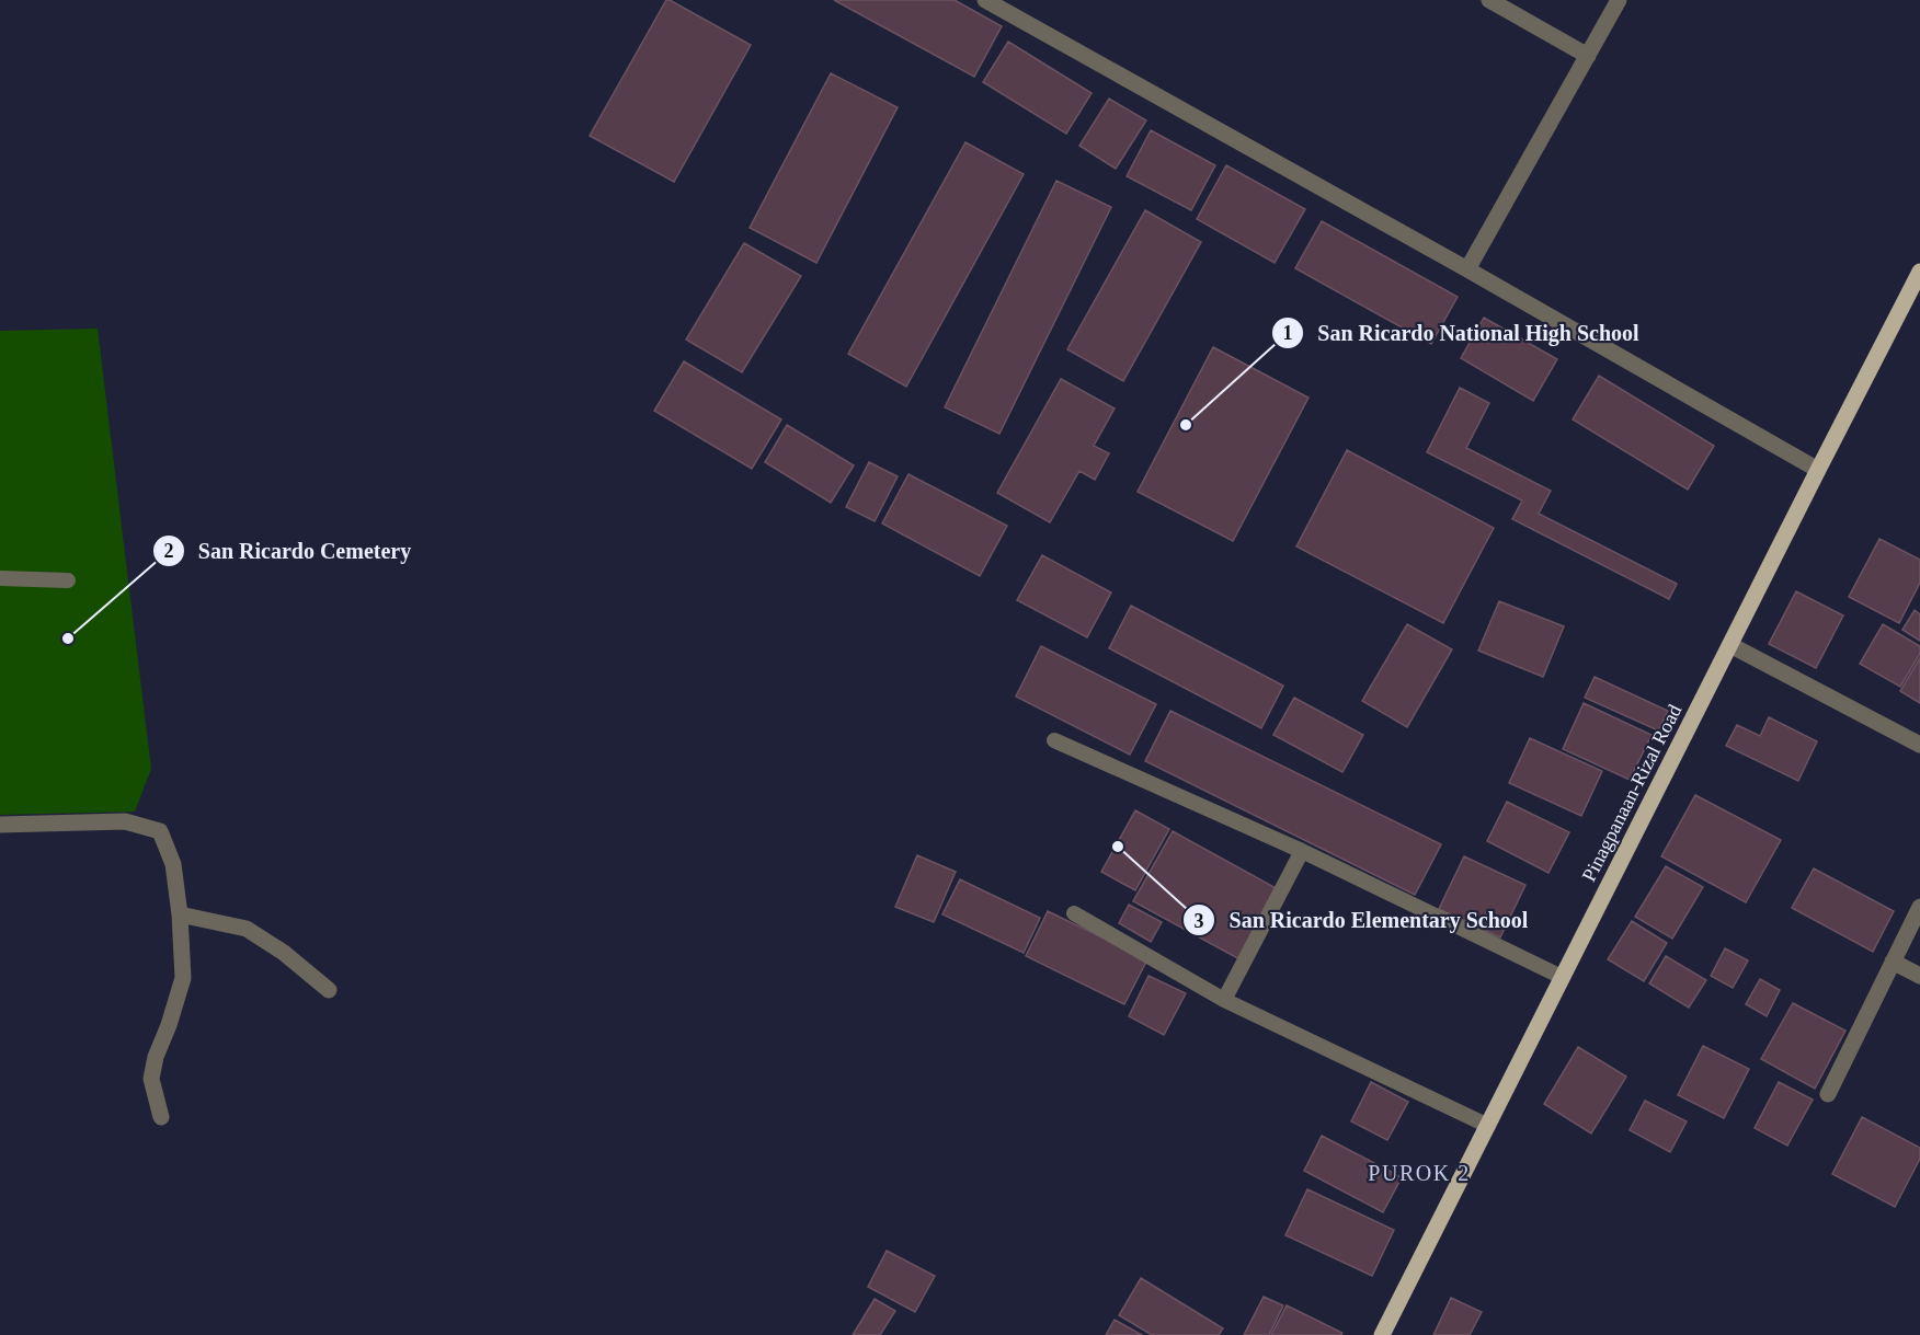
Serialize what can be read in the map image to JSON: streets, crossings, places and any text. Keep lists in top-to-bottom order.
{
  "streets": {
    "main road": ["Pinagpanaan-Rizal Road"]
  },
  "districts": ["PUROK 2"],
  "places": ["San Ricardo National High School", "San Ricardo Cemetery", "San Ricardo Elementary School"]
}
